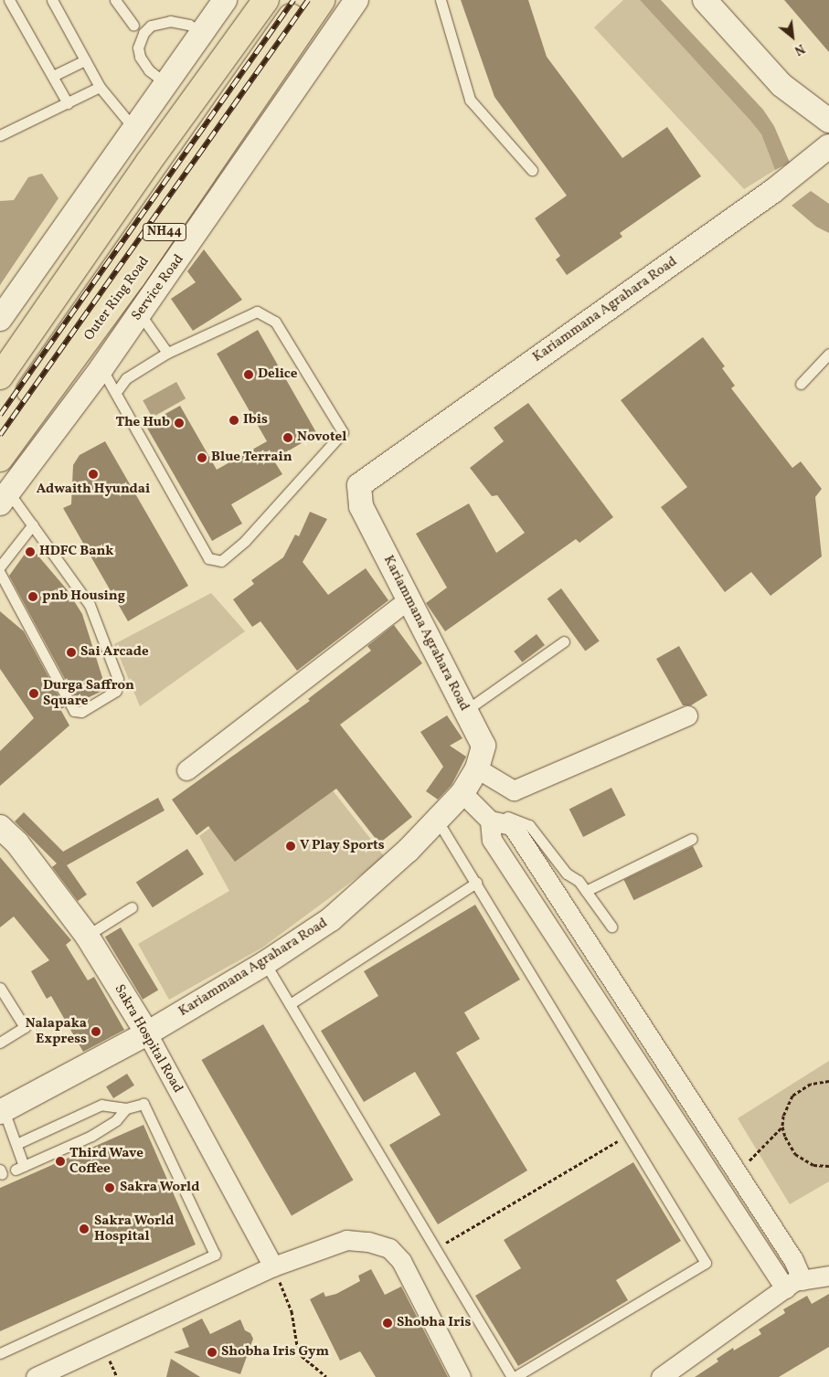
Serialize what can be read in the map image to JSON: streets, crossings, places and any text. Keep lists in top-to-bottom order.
{
  "streets": {
    "highway": ["NH44", "Outer Ring Road"],
    "street": ["Service Road", "Kariammana Agrahara Road", "Sakra Hospital Road"]
  },
  "crossings": [
    ["Kariammana Agrahara Road", "Sakra Hospital Road"]
  ],
  "places": [
    "Delice",
    "Ibis",
    "The Hub",
    "Novotel",
    "Blue Terrain",
    "Adwaith Hyundai",
    "HDFC Bank",
    "pnb Housing",
    "Sai Arcade",
    "Durga Saffron Square",
    "V Play Sports",
    "Nalapaka Express",
    "Third Wave Coffee",
    "Sakra World",
    "Sakra World Hospital",
    "Shobha Iris",
    "Shobha Iris Gym"
  ],
  "north": "bottom right"
}
